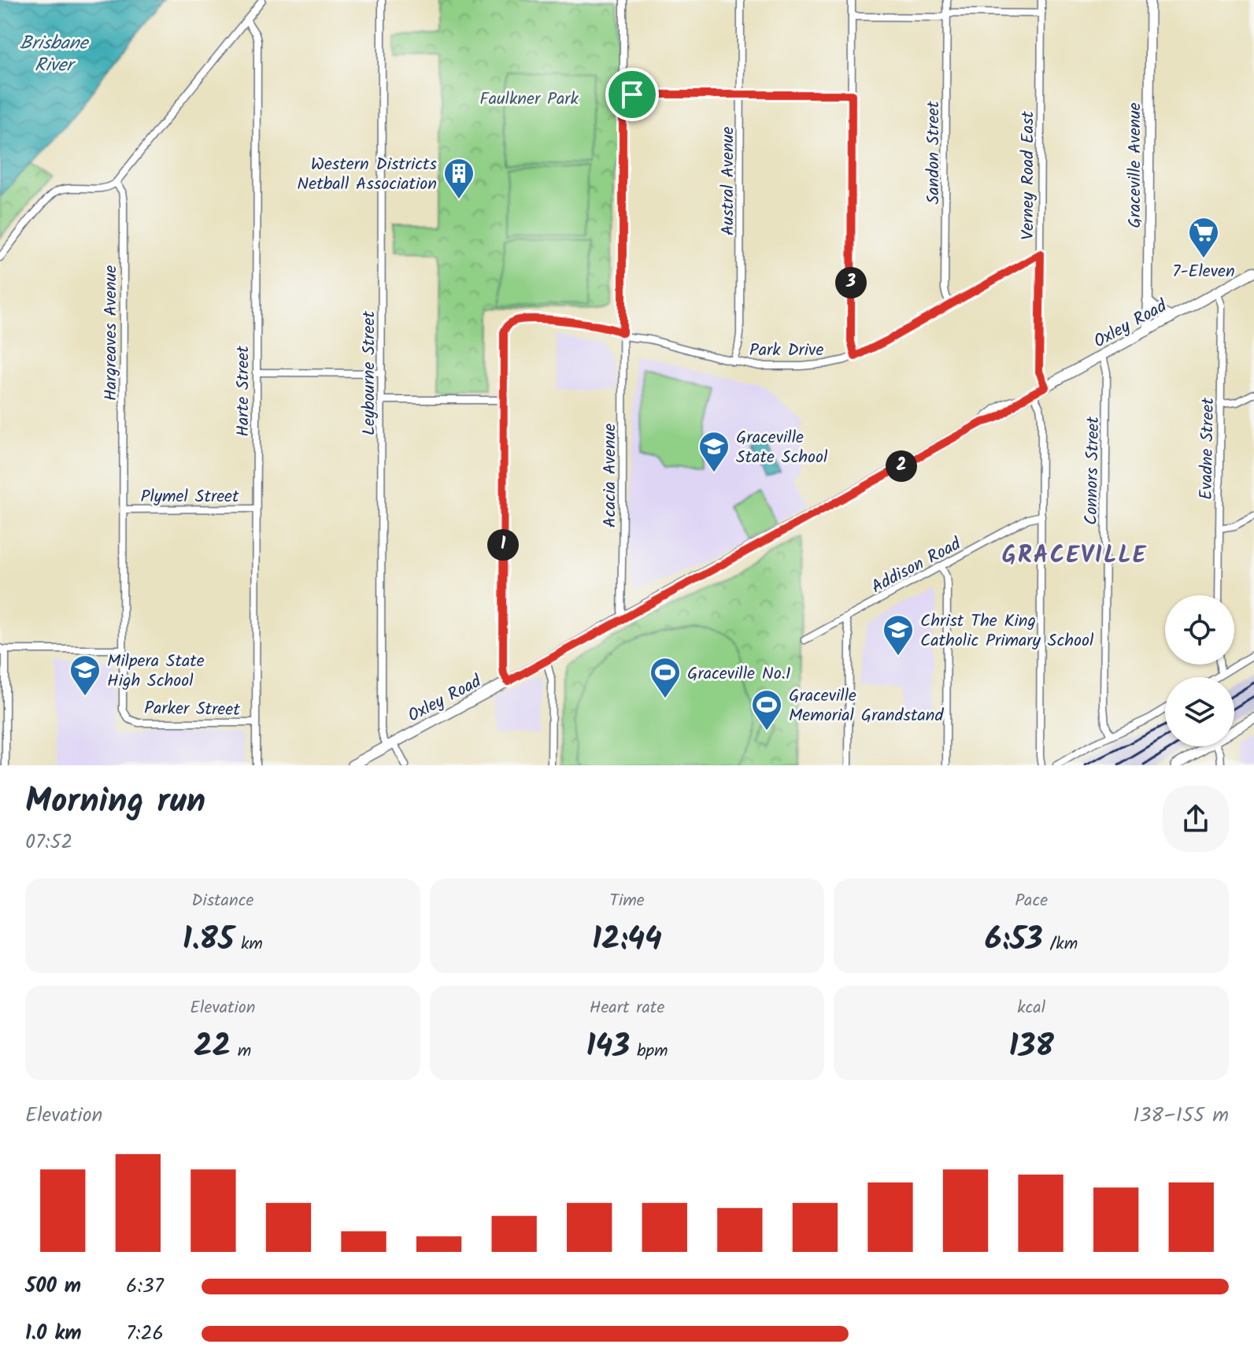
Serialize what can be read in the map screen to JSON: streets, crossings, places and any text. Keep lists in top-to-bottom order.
{
  "streets": {
    "main road": ["Graceville Avenue", "Oxley Road"],
    "street": [
      "Sandon Street",
      "Verney Road East",
      "Austral Avenue",
      "Hargreaves Avenue",
      "Park Drive",
      "Leybourne Street",
      "Harte Street",
      "Evadne Street",
      "Connors Street",
      "Acacia Avenue",
      "Plymel Street",
      "Addison Road",
      "Parker Street"
    ]
  },
  "crossings": [
    ["Sandon Street", "Park Drive"],
    ["Graceville Avenue", "Oxley Road"],
    ["Verney Road East", "Oxley Road"],
    ["Verney Road East", "Park Drive"],
    ["Austral Avenue", "Park Drive"],
    ["Oxley Road", "Leybourne Street"],
    ["Oxley Road", "Evadne Street"],
    ["Oxley Road", "Connors Street"],
    ["Oxley Road", "Acacia Avenue"],
    ["Hargreaves Avenue", "Plymel Street"],
    ["Hargreaves Avenue", "Parker Street"],
    ["Park Drive", "Acacia Avenue"],
    ["Harte Street", "Plymel Street"],
    ["Harte Street", "Parker Street"]
  ],
  "districts": ["GRACEVILLE"],
  "water": ["Brisbane River"],
  "parks": ["Faulkner Park"],
  "places": {
    "building": ["Western Districts Netball Association"],
    "supermarket": ["7-Eleven"],
    "school or university": ["Graceville State School", "Christ The King Catholic Primary School", "Milpera State High School"],
    "sports": ["Graceville No.1", "Graceville Memorial Grandstand"]
  },
  "page": {
    "pins": ["3", "2", "1"],
    "heading": ["Morning run", "07:52"],
    "stats": [
      ["Distance", "1.85 km"],
      ["Time", "12:44"],
      ["Pace", "6:53 /km"],
      ["Elevation", "22 m"],
      ["Heart rate", "143 bpm"],
      ["kcal", "138"]
    ],
    "chart": ["Elevation", "138–155 m"],
    "list": [
      {
        "name": "500 m",
        "note": "6:37"
      },
      {
        "name": "1.0 km",
        "note": "7:26"
      }
    ]
  }
}
